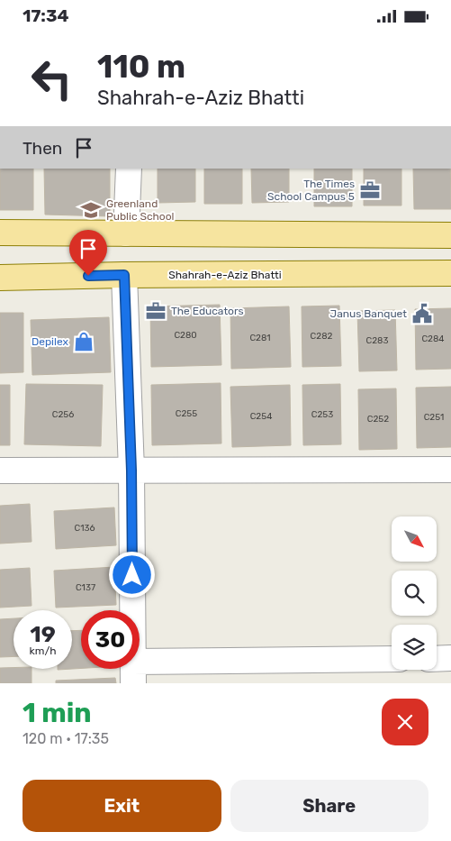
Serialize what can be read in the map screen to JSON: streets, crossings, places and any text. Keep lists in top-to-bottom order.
{
  "streets": {
    "main road": ["Shahrah-e-Aziz Bhatti"]
  },
  "places": {
    "office": ["The Times School Campus 5", "The Educators"],
    "school or university": ["Greenland Public School"],
    "public building": ["Janus Banquet"],
    "shop": ["Depilex"]
  },
  "house_numbers": [
    "C280",
    "C282",
    "C281",
    "C284",
    "C283",
    "C255",
    "C256",
    "C253",
    "C254",
    "C251",
    "C252",
    "C136",
    "C137"
  ],
  "north": "bottom right",
  "page": {
    "status": "17:34",
    "turn": ["110 m", "Shahrah-e-Aziz Bhatti"],
    "then": "Then",
    "speed": "19 km/h",
    "limit": "30",
    "heading": ["1 min", "120 m · 17:35"],
    "buttons": ["Exit", "Share"]
  }
}
